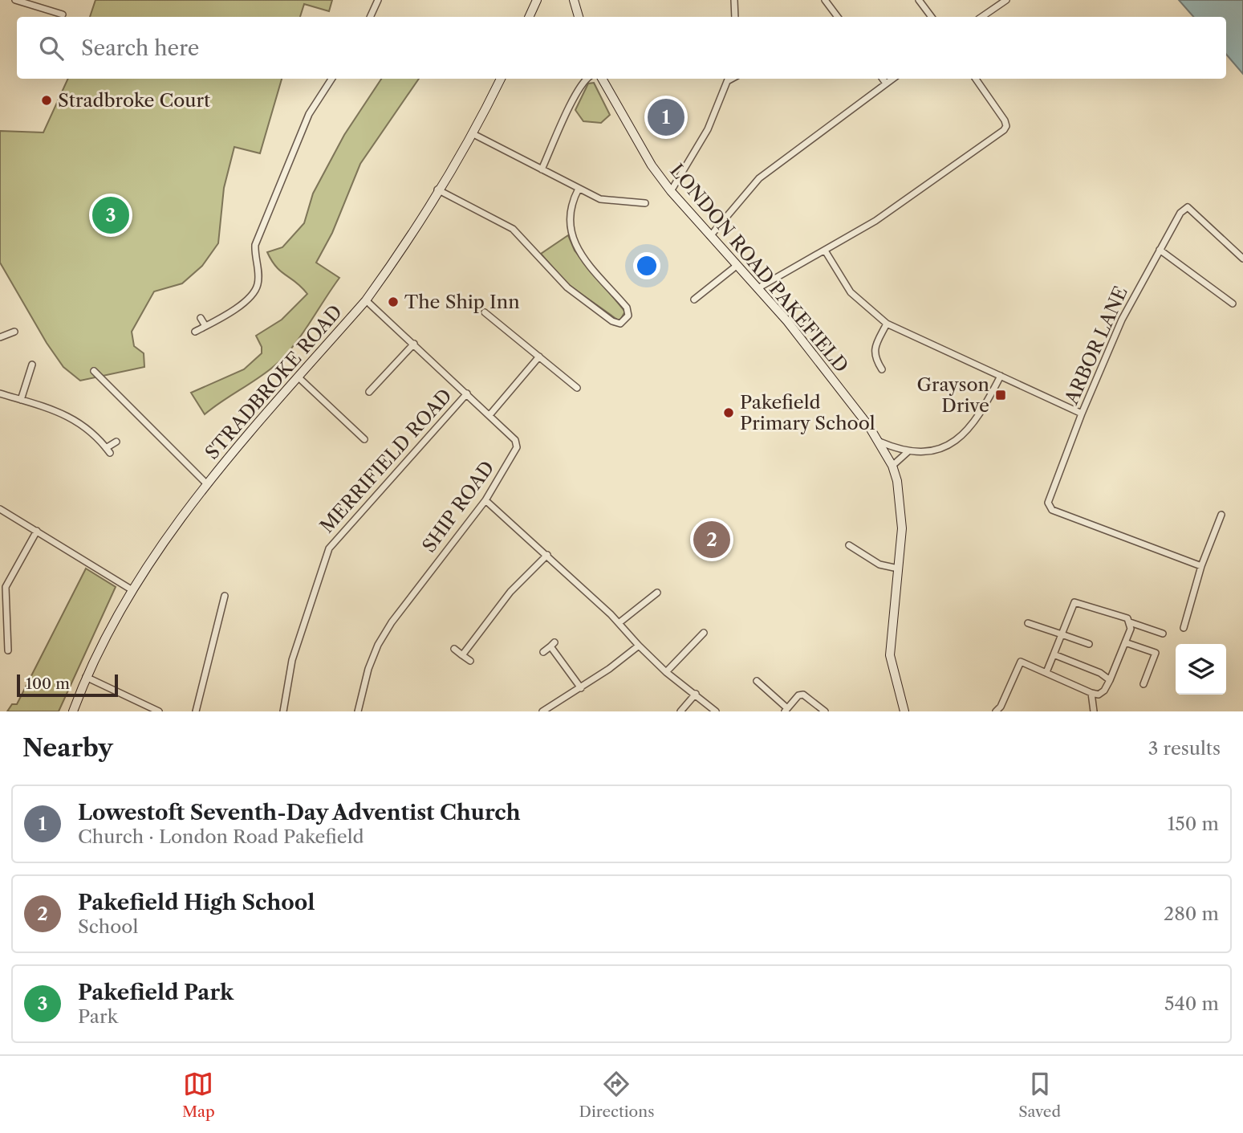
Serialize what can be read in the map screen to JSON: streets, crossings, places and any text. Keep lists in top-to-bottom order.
{
  "streets": {
    "main road": ["LONDON ROAD PAKEFIELD", "STRADBROKE ROAD"],
    "street": ["ARBOR LANE", "MERRIFIELD ROAD", "SHIP ROAD"]
  },
  "crossings": [
    ["STRADBROKE ROAD", "SHIP ROAD"],
    ["MERRIFIELD ROAD", "SHIP ROAD"]
  ],
  "places": {
    "other": ["Stradbroke Court", "The Ship Inn", "Pakefield Primary School"],
    "transit": ["Grayson Drive"]
  },
  "scale_bar": "100 m",
  "page": {
    "search": "Search here",
    "pins": ["1", "3", "2"],
    "scale": "100 m",
    "heading": ["Nearby", "3 results"],
    "list": [
      {
        "mark": "1",
        "name": "Lowestoft Seventh-Day Adventist Church",
        "note": "Church · London Road Pakefield",
        "value": "150 m"
      },
      {
        "mark": "2",
        "name": "Pakefield High School",
        "note": "School",
        "value": "280 m"
      },
      {
        "mark": "3",
        "name": "Pakefield Park",
        "note": "Park",
        "value": "540 m"
      }
    ],
    "nav": ["Map", "Directions", "Saved"]
  }
}
